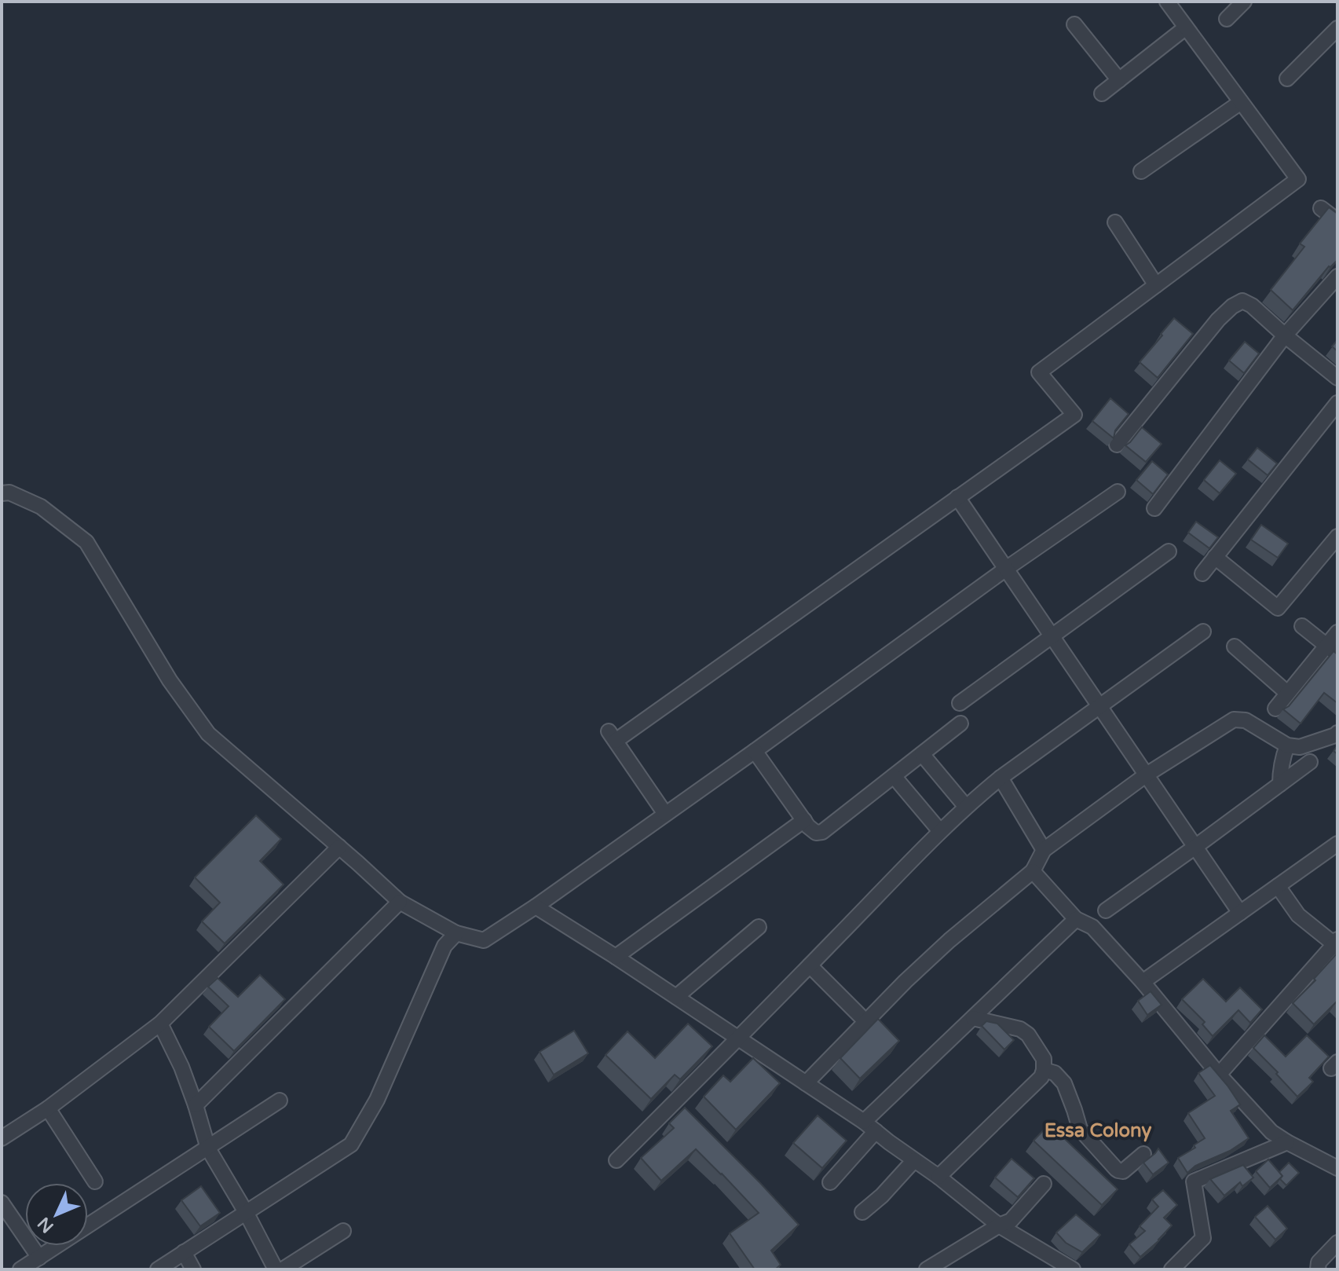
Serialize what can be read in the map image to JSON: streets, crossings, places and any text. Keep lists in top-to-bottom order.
{
  "districts": ["Essa Colony"],
  "north": "bottom left"
}
